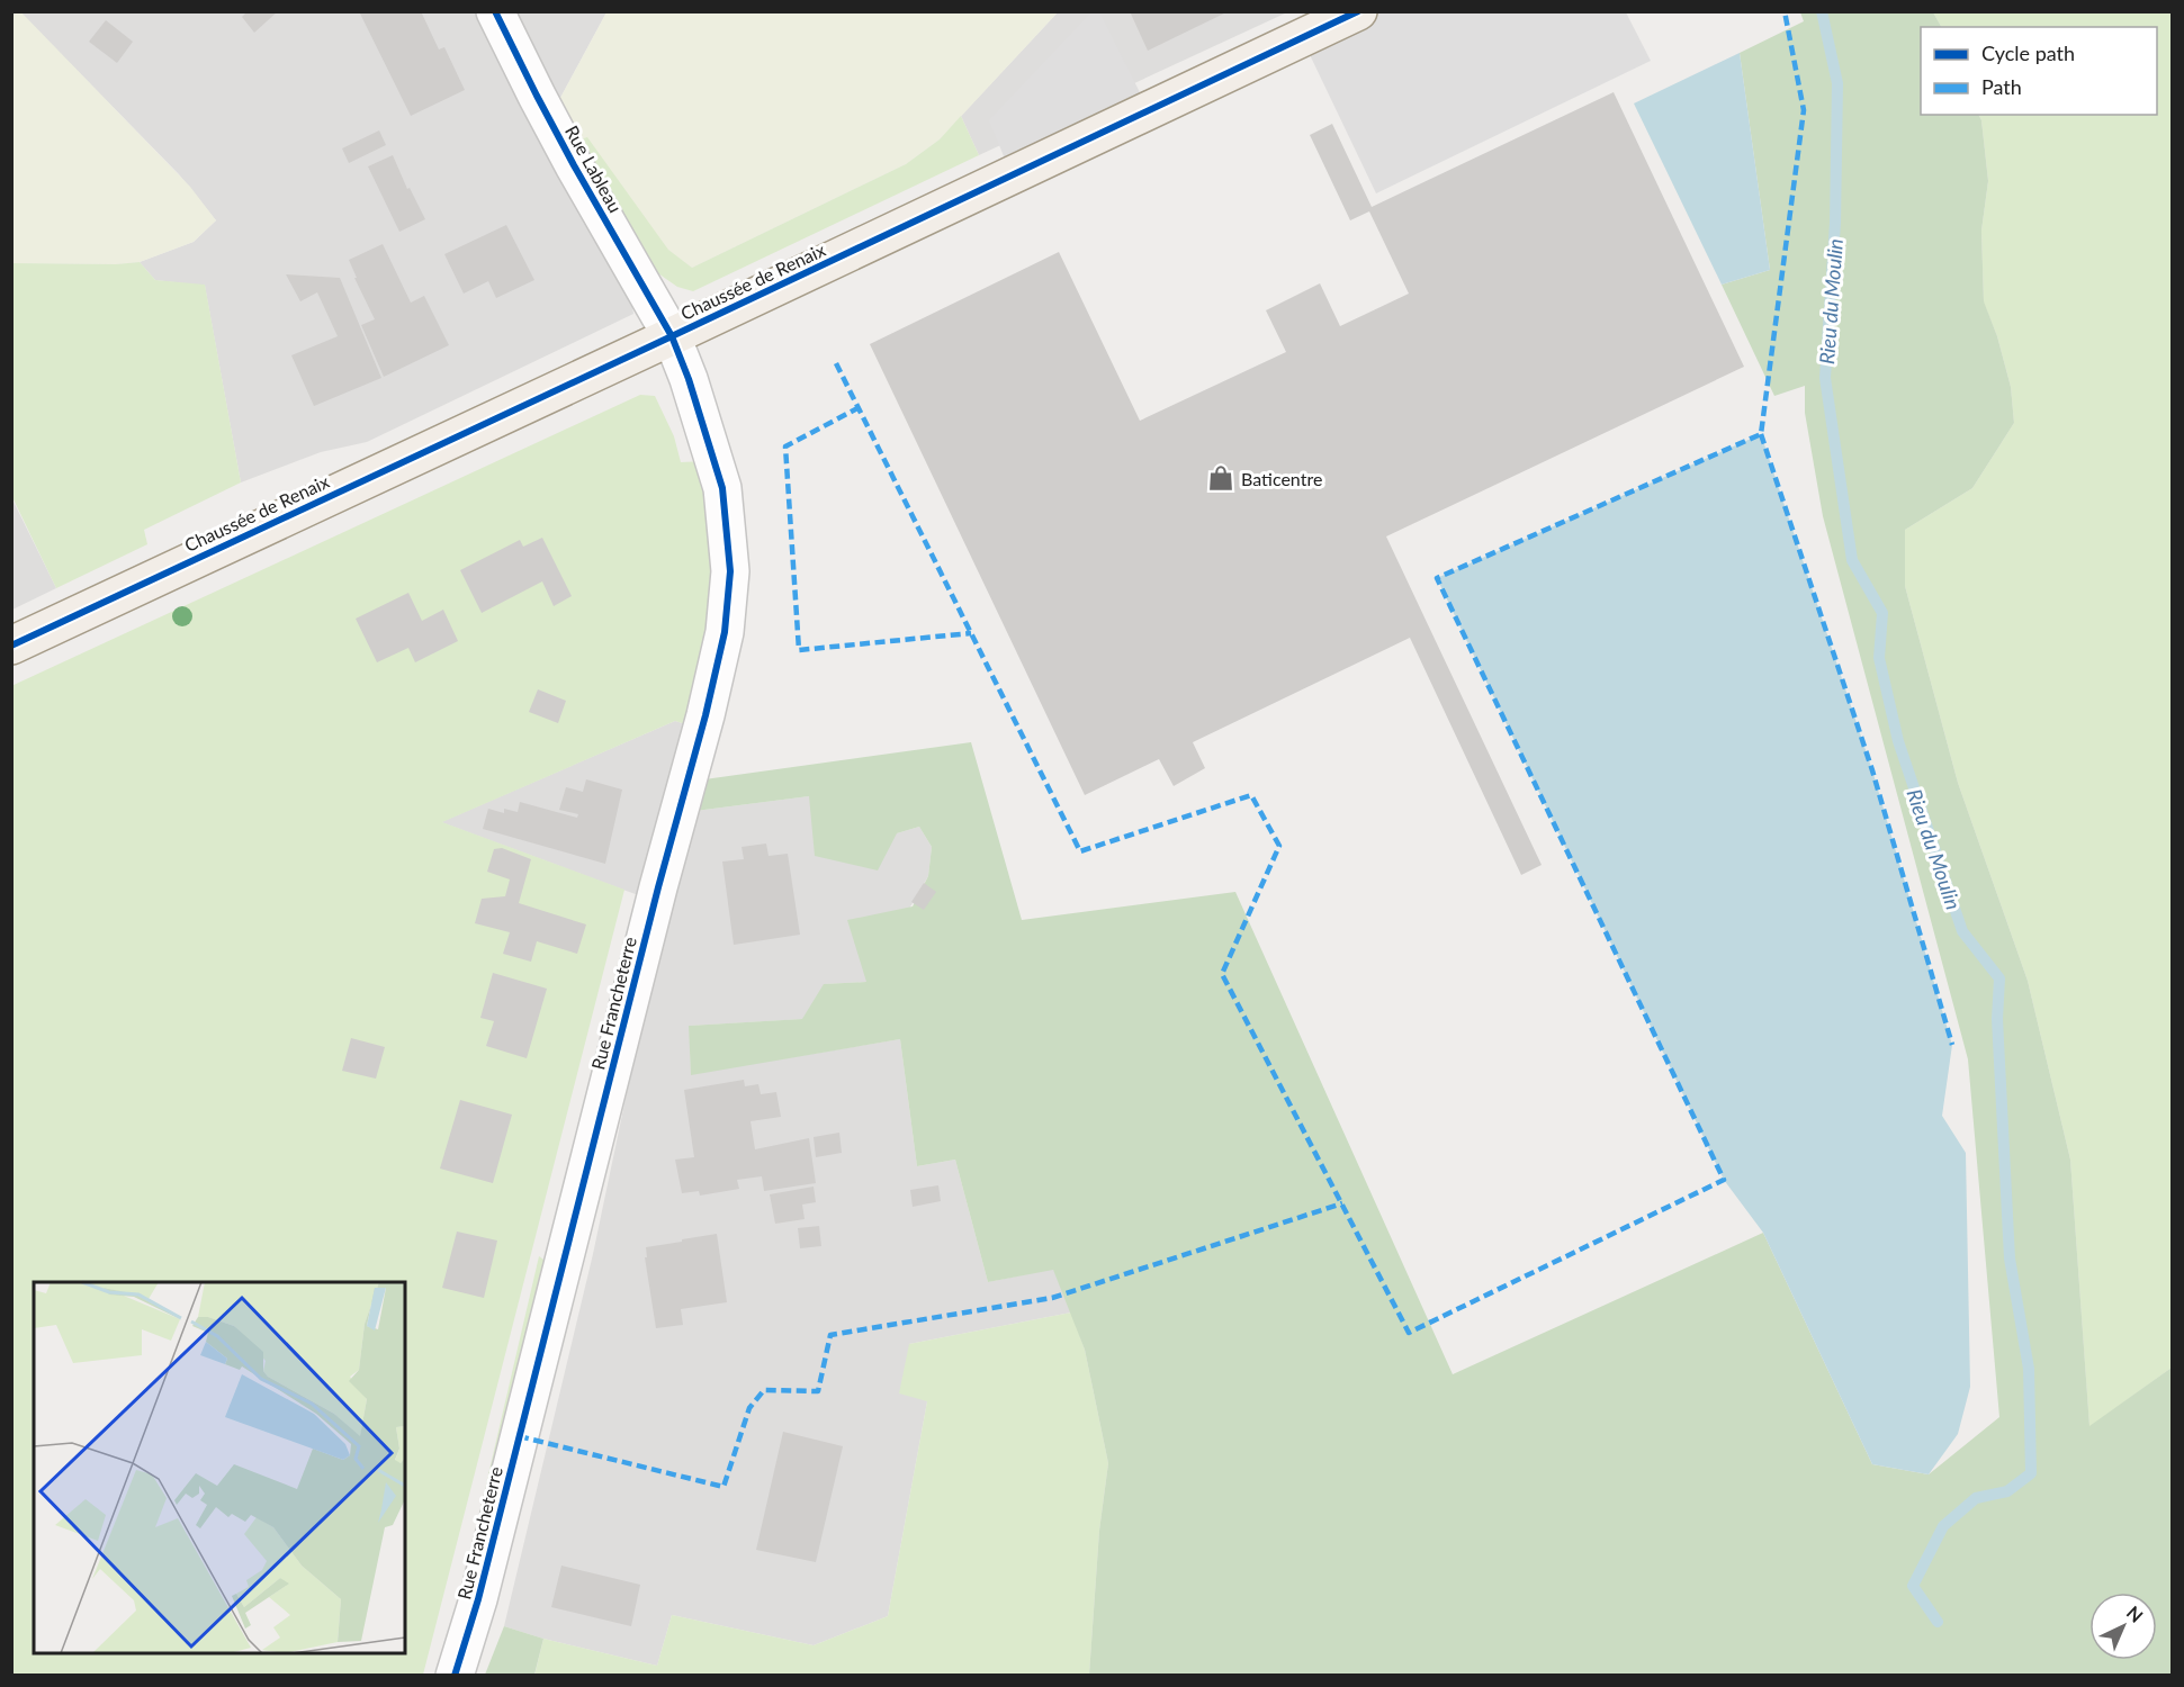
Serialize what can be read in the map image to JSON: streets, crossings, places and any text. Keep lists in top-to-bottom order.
{
  "streets": {
    "main road": ["Chaussée de Renaix"],
    "street": ["Rue Lableau", "Rue Francheterre"]
  },
  "crossings": [
    ["Rue Lableau", "Chaussée de Renaix"],
    ["Rue Lableau", "Rue Francheterre"],
    ["Chaussée de Renaix", "Rue Francheterre"]
  ],
  "water": ["Rieu du Moulin"],
  "places": {
    "shop": ["Baticentre"]
  },
  "legend": ["Cycle path", "Path"],
  "north": "top right"
}
